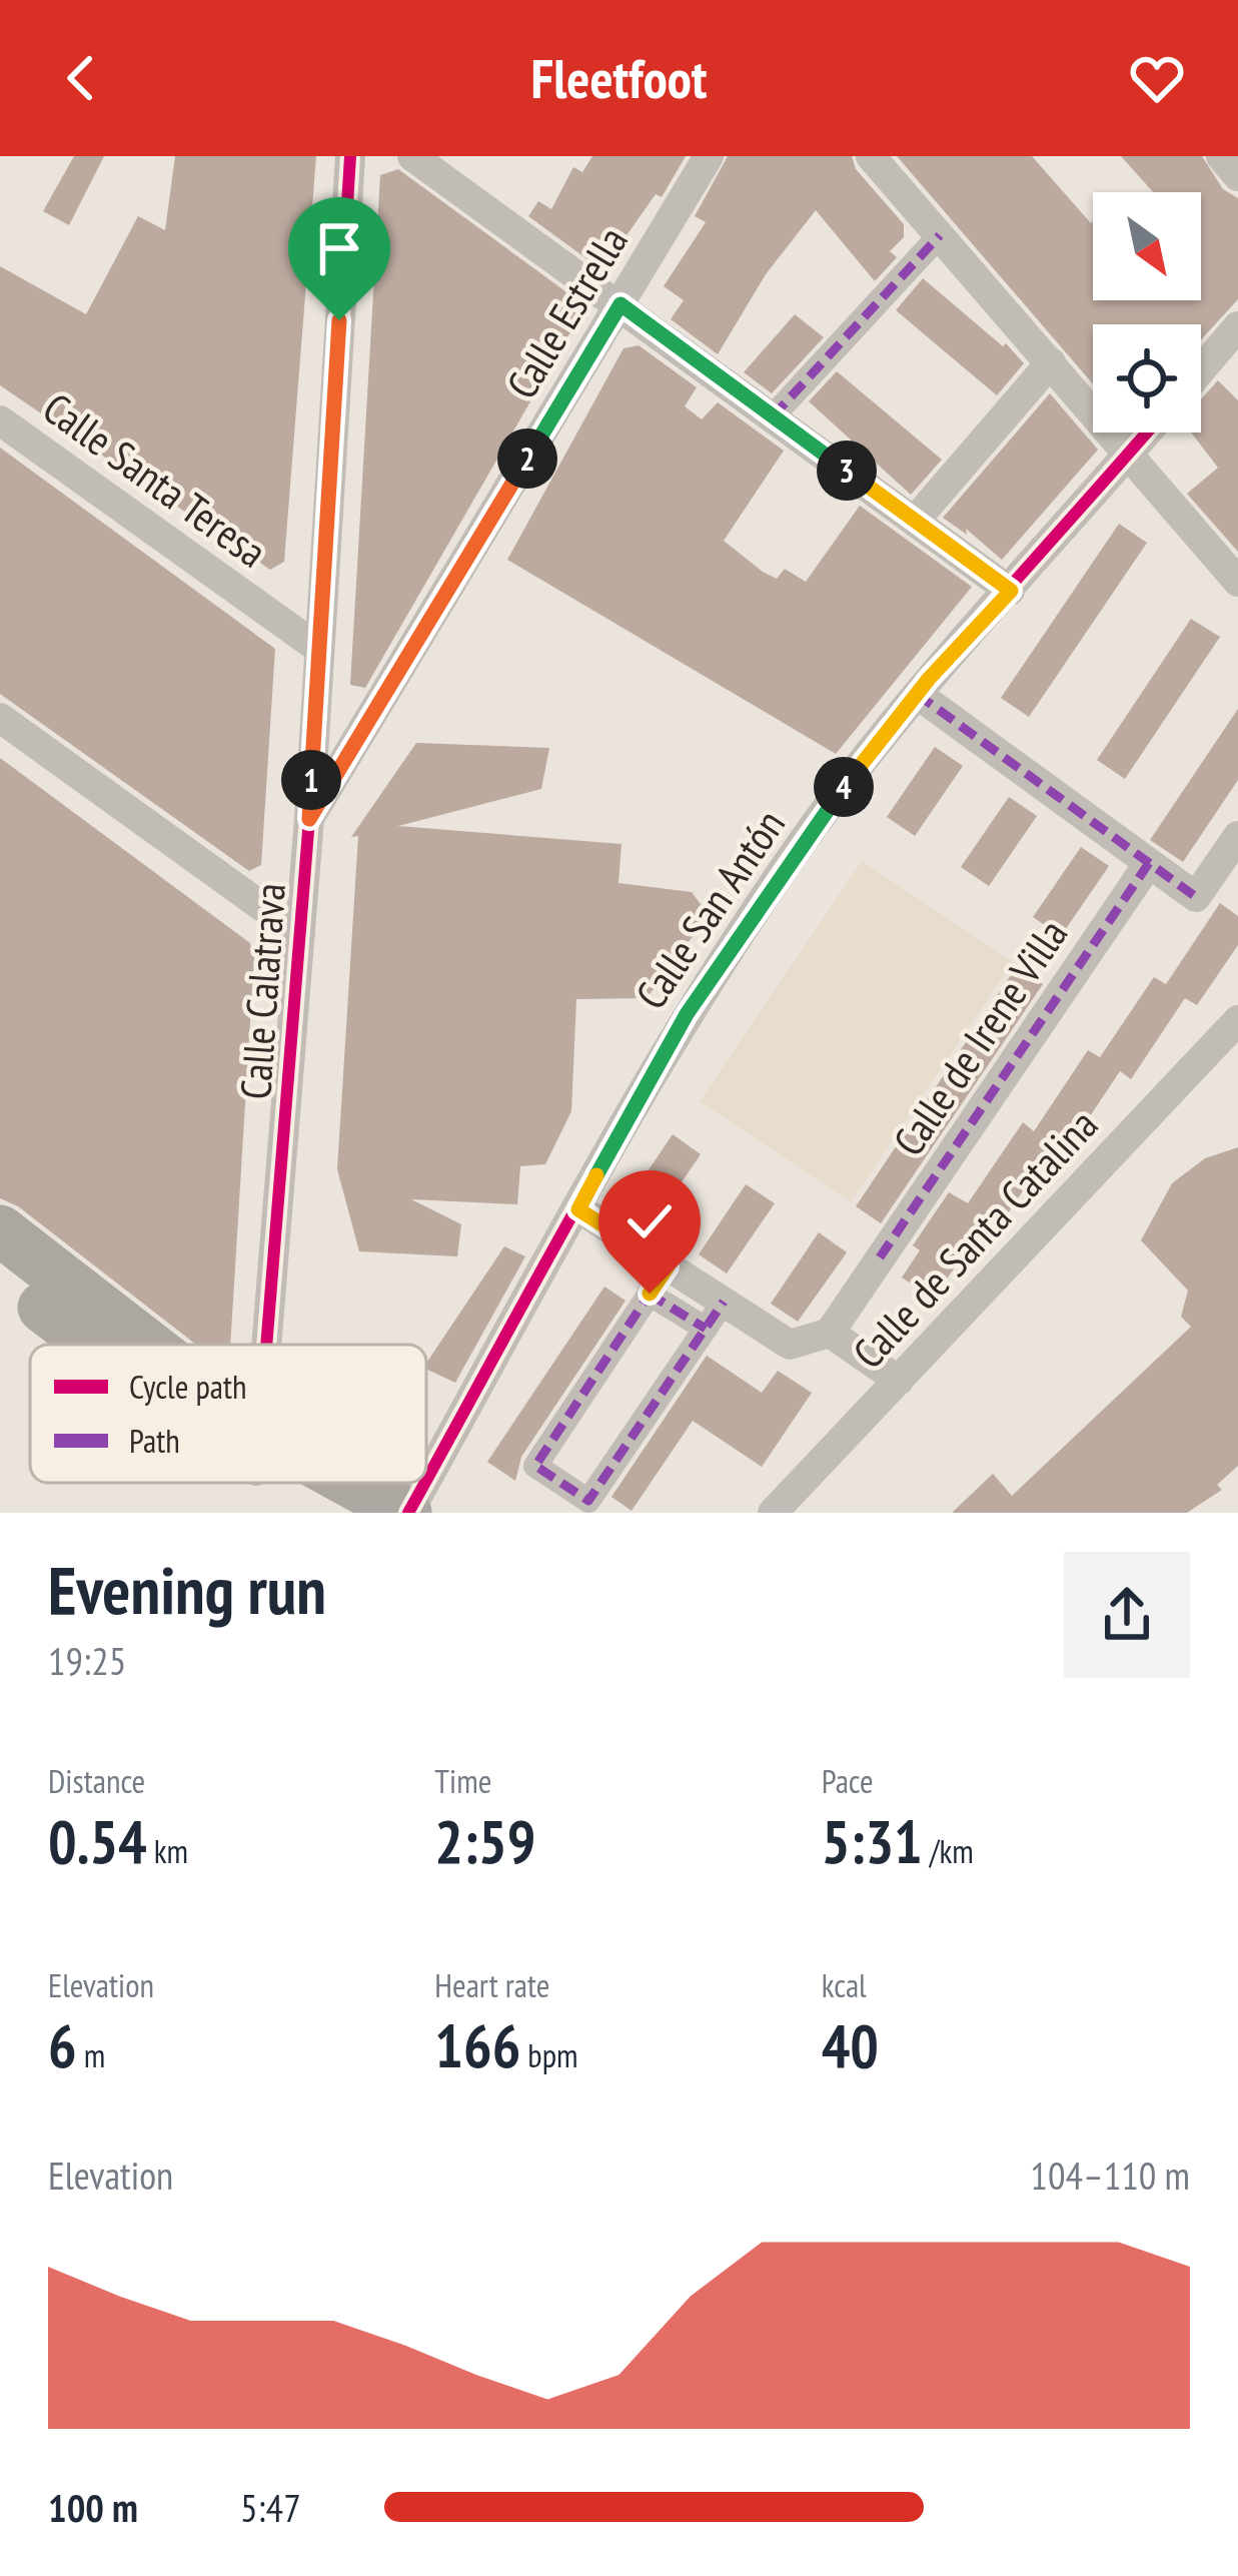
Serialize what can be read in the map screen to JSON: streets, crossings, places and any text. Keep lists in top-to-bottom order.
{
  "streets": {
    "street": [
      "Calle Estrella",
      "Calle Santa Teresa",
      "Calle San Antón",
      "Calle Calatrava",
      "Calle de Irene Villa",
      "Calle de Santa Catalina"
    ]
  },
  "crossings": [
    ["Calle Estrella", "Calle Calatrava"],
    ["Calle Santa Teresa", "Calle Calatrava"]
  ],
  "legend": ["Cycle path", "Path"],
  "north": "bottom right",
  "page": {
    "header": "Fleetfoot",
    "pins": [
      "2",
      "3",
      "1",
      "4"
    ],
    "heading": ["Evening run", "19:25"],
    "stats": [
      ["Distance", "0.54 km"],
      ["Time", "2:59"],
      ["Pace", "5:31 /km"],
      ["Elevation", "6 m"],
      ["Heart rate", "166 bpm"],
      ["kcal", "40"]
    ],
    "chart": ["Elevation", "104–110 m"],
    "list": [
      {
        "name": "100 m",
        "note": "5:47"
      }
    ]
  }
}
